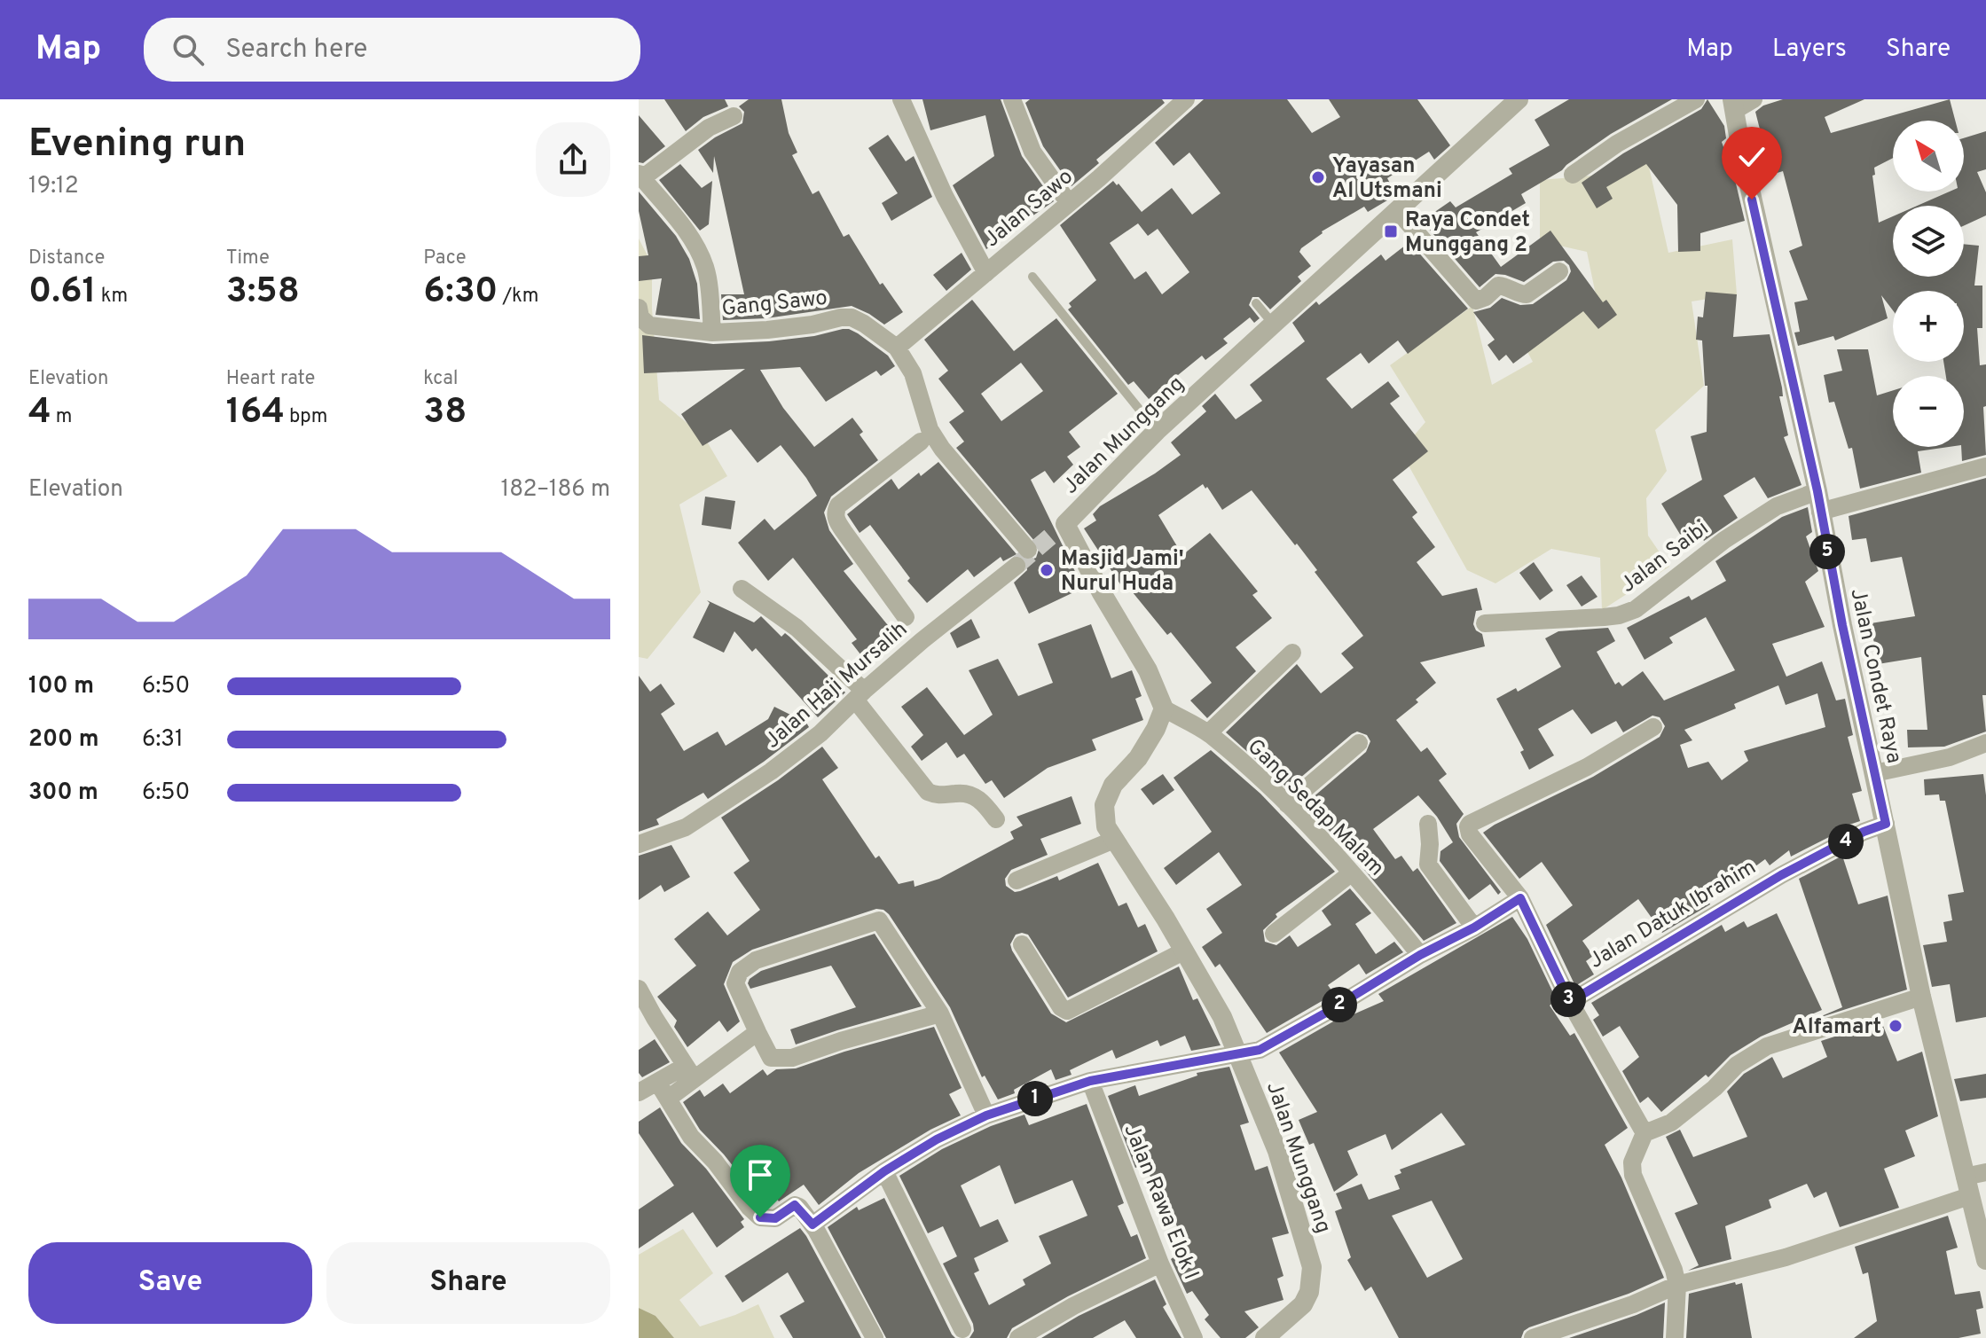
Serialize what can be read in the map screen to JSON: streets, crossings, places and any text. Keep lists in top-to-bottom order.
{
  "streets": {
    "street": [
      "Jalan Sawo",
      "Gang Sawo",
      "Jalan Munggang",
      "Jalan Saibi",
      "Jalan Condet Raya",
      "Jalan Haji Mursalih",
      "Gang Sedap Malam",
      "Jalan Datuk Ibrahim",
      "Jalan Rawa Elok I"
    ]
  },
  "crossings": [
    ["Jalan Sawo", "Gang Sawo"],
    ["Jalan Munggang", "Gang Sedap Malam"],
    ["Jalan Saibi", "Jalan Condet Raya"],
    ["Jalan Condet Raya", "Jalan Datuk Ibrahim"]
  ],
  "places": {
    "other": ["Yayasan Al Utsmani", "Masjid Jami' Nurul Huda", "Alfamart"],
    "transit": ["Raya Condet Munggang 2"]
  },
  "north": "top left",
  "page": {
    "header": "Map",
    "search": "Search here",
    "nav": ["Map", "Layers", "Share"],
    "heading": ["Evening run", "19:12"],
    "map_buttons": ["+", "−"],
    "stats": [
      ["Distance", "0.61 km"],
      ["Time", "3:58"],
      ["Pace", "6:30 /km"],
      ["Elevation", "4 m"],
      ["Heart rate", "164 bpm"],
      ["kcal", "38"]
    ],
    "chart": ["Elevation", "182–186 m"],
    "pins": [
      "5",
      "4",
      "3",
      "2",
      "1"
    ],
    "list": [
      {
        "name": "100 m",
        "note": "6:50"
      },
      {
        "name": "200 m",
        "note": "6:31"
      },
      {
        "name": "300 m",
        "note": "6:50"
      }
    ],
    "buttons": ["Save", "Share"]
  }
}
